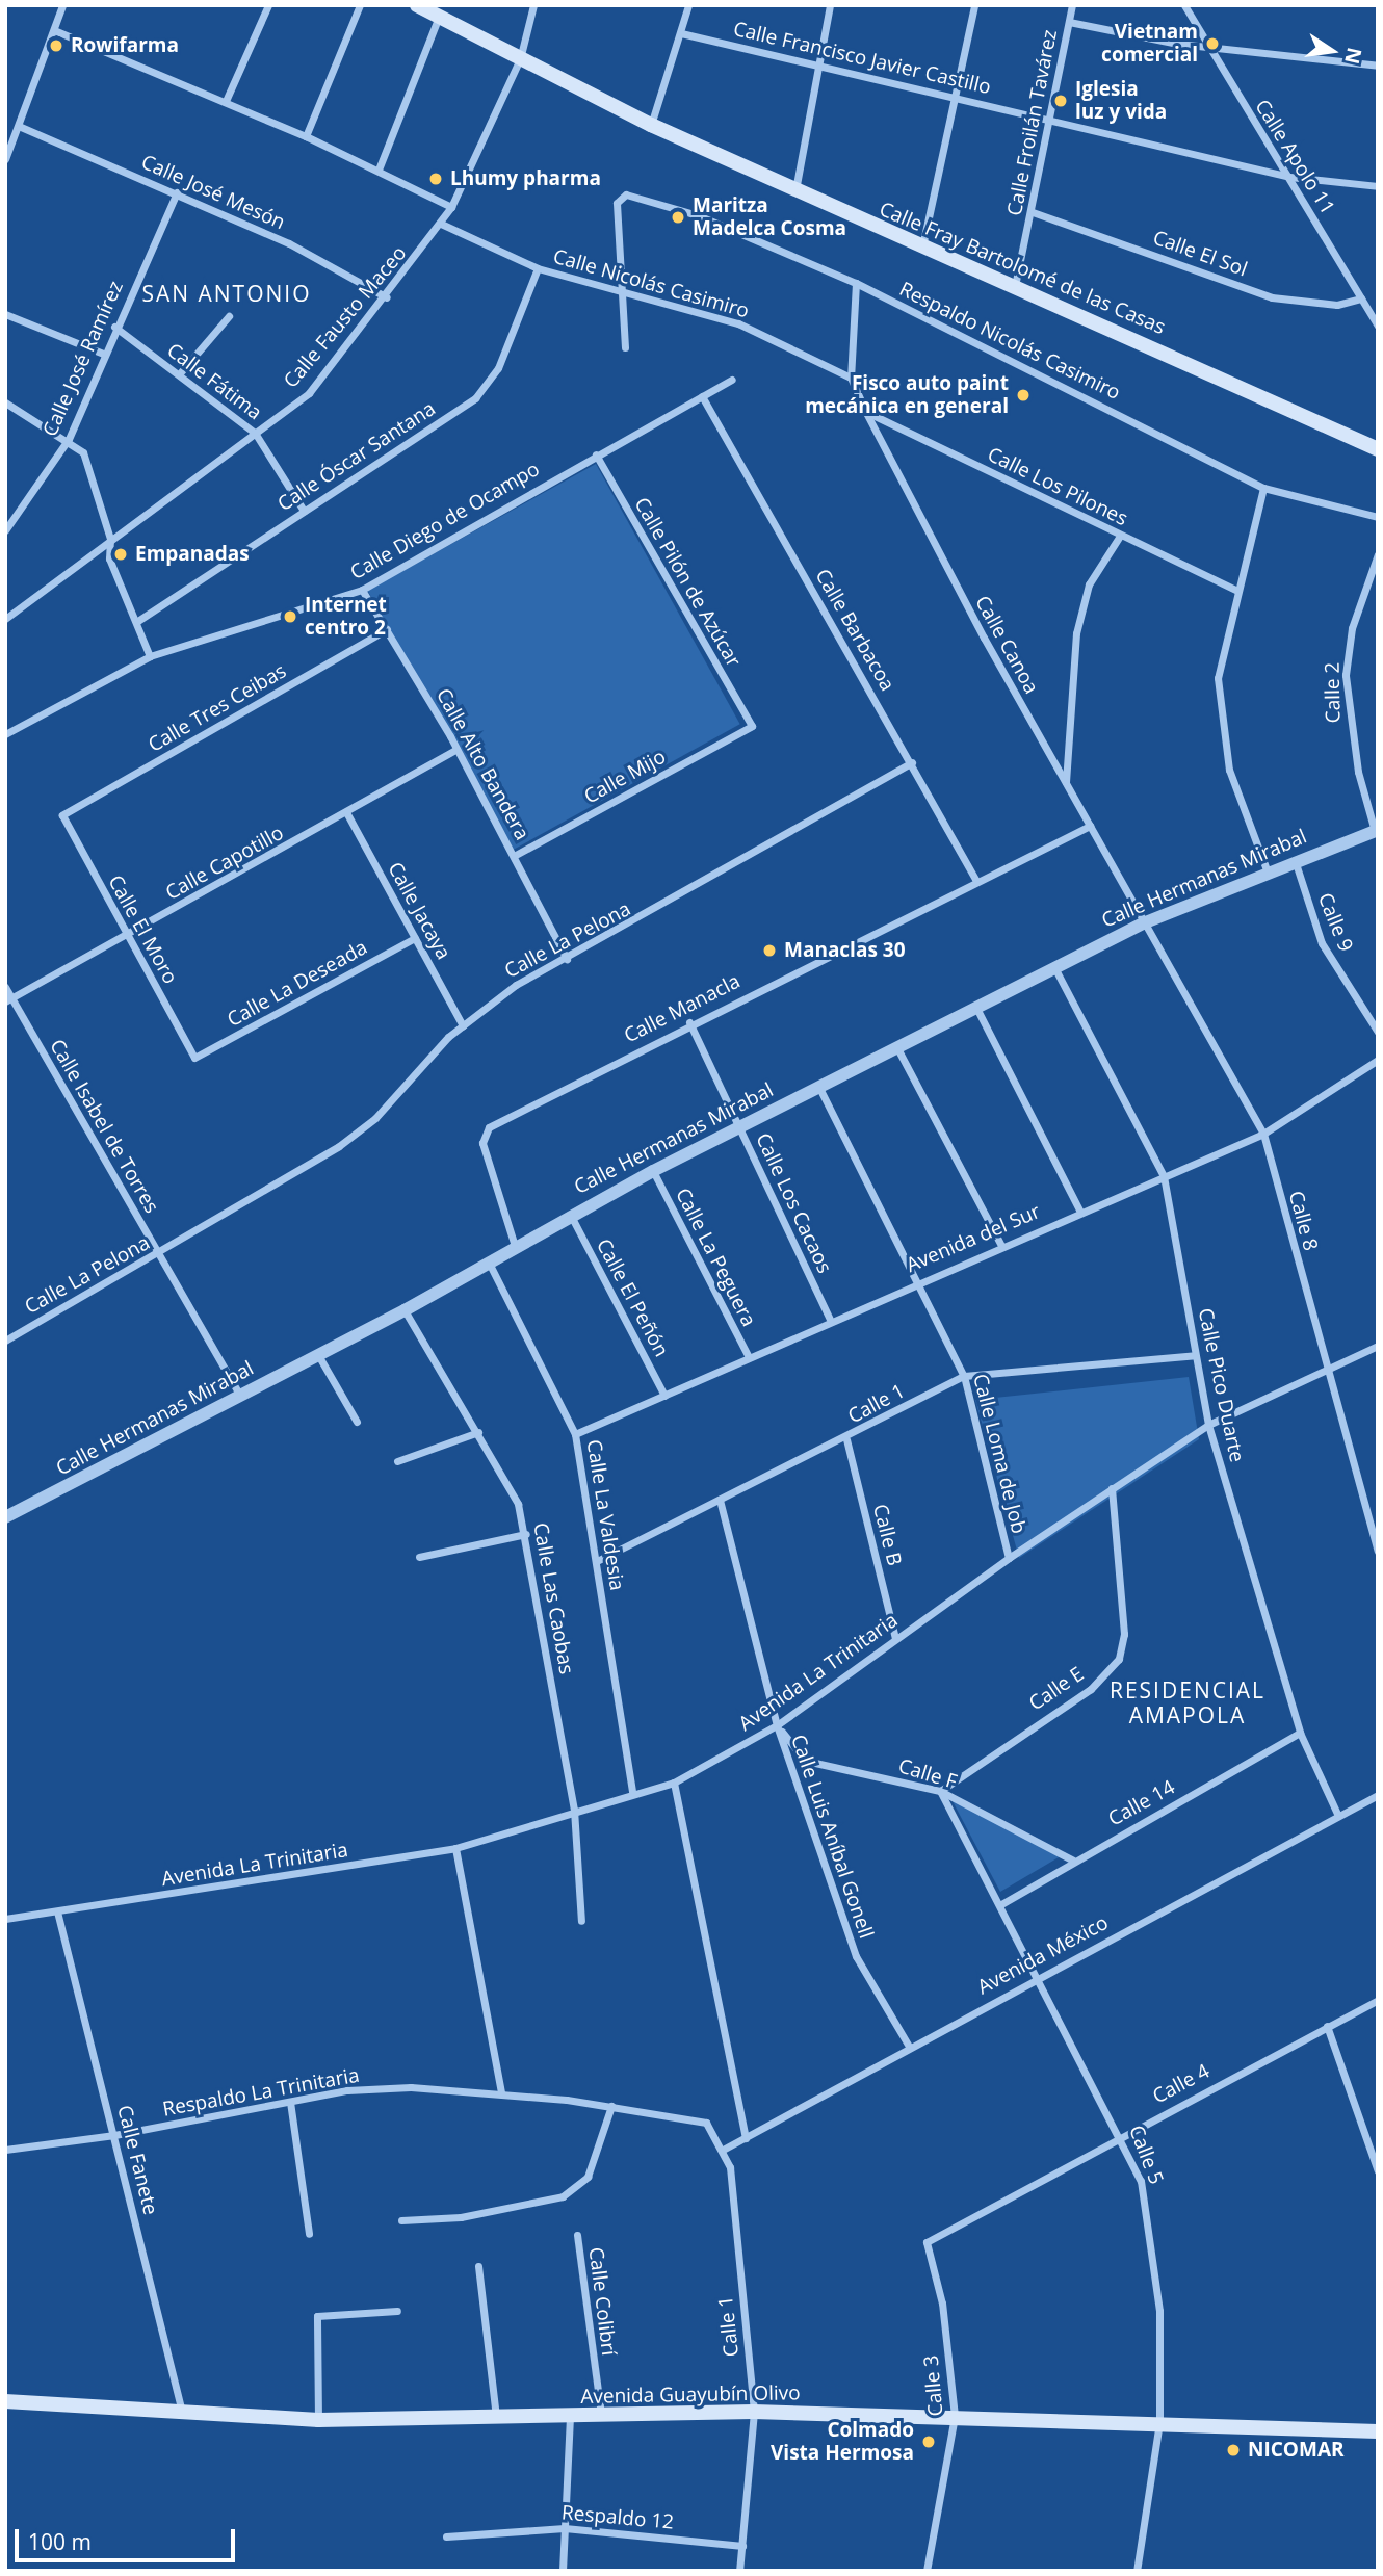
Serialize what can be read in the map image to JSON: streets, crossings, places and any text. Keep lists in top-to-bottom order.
{
  "streets": {
    "main road": ["Calle Fray Bartolomé de las Casas", "Avenida Guayubín Olivo"],
    "street": [
      "Calle Francisco Javier Castillo",
      "Calle Froilán Tavárez",
      "Calle Apolo 11",
      "Calle José Mesón",
      "Calle El Sol",
      "Calle Nicolás Casimiro",
      "Calle Fausto Maceo",
      "Respaldo Nicolás Casimiro",
      "Calle José Ramírez",
      "Calle Fátima",
      "Calle Óscar Santana",
      "Calle Los Pilones",
      "Calle Diego de Ocampo",
      "Calle Pilón de Azúcar",
      "Calle Barbacoa",
      "Calle Canoa",
      "Calle 2",
      "Calle Tres Ceibas",
      "Calle Alto Bandera",
      "Calle Mijo",
      "Calle Capotillo",
      "Calle Hermanas Mirabal",
      "Calle Jacaya",
      "Calle 9",
      "Calle El Moro",
      "Calle La Pelona",
      "Calle La Deseada",
      "Calle Manacla",
      "Calle Isabel de Torres",
      "Calle Los Cacaos",
      "Calle 8",
      "Avenida del Sur",
      "Calle La Peguera",
      "Calle El Peñón",
      "Calle Pico Duarte",
      "Calle 1",
      "Calle Loma de Job",
      "Calle La Valdesia",
      "Calle B",
      "Calle Las Caobas",
      "Avenida La Trinitaria",
      "Calle E",
      "Calle F",
      "Calle 14",
      "Calle Luis Aníbal Gonell",
      "Avenida México",
      "Calle 4",
      "Respaldo La Trinitaria",
      "Calle 5",
      "Calle Fanete",
      "Calle Colibrí",
      "Calle 3",
      "Respaldo 12"
    ]
  },
  "crossings": [
    ["Calle Francisco Javier Castillo", "Calle Froilán Tavárez"],
    ["Calle Francisco Javier Castillo", "Calle Apolo 11"],
    ["Calle Froilán Tavárez", "Calle El Sol"],
    ["Calle Froilán Tavárez", "Calle Fray Bartolomé de las Casas"],
    ["Calle Apolo 11", "Calle El Sol"],
    ["Calle José Mesón", "Calle Fausto Maceo"],
    ["Calle José Mesón", "Calle José Ramírez"],
    ["Calle Fray Bartolomé de las Casas", "Calle Fausto Maceo"],
    ["Calle Nicolás Casimiro", "Calle Fausto Maceo"],
    ["Calle Nicolás Casimiro", "Respaldo Nicolás Casimiro"],
    ["Calle Nicolás Casimiro", "Calle Óscar Santana"],
    ["Calle Nicolás Casimiro", "Calle Canoa"],
    ["Calle Fausto Maceo", "Calle Fátima"],
    ["Calle José Ramírez", "Calle Fátima"],
    ["Calle Fátima", "Calle Óscar Santana"],
    ["Calle Los Pilones", "Calle Canoa"],
    ["Calle Diego de Ocampo", "Calle Pilón de Azúcar"],
    ["Calle Diego de Ocampo", "Calle Barbacoa"],
    ["Calle Diego de Ocampo", "Calle Alto Bandera"],
    ["Calle Pilón de Azúcar", "Calle Mijo"],
    ["Calle Barbacoa", "Calle La Pelona"],
    ["Calle Barbacoa", "Calle Manacla"],
    ["Calle Canoa", "Calle Hermanas Mirabal"],
    ["Calle Canoa", "Calle Manacla"],
    ["Calle Canoa", "Calle 8"],
    ["Calle 2", "Calle Hermanas Mirabal"],
    ["Calle Tres Ceibas", "Calle Alto Bandera"],
    ["Calle Tres Ceibas", "Calle El Moro"],
    ["Calle Alto Bandera", "Calle Mijo"],
    ["Calle Alto Bandera", "Calle Capotillo"],
    ["Calle Alto Bandera", "Calle La Pelona"],
    ["Calle Capotillo", "Calle Jacaya"],
    ["Calle Capotillo", "Calle El Moro"],
    ["Calle Capotillo", "Calle Isabel de Torres"],
    ["Calle Hermanas Mirabal", "Calle 9"],
    ["Calle Hermanas Mirabal", "Calle Manacla"],
    ["Calle Hermanas Mirabal", "Calle Isabel de Torres"],
    ["Calle Hermanas Mirabal", "Calle Los Cacaos"],
    ["Calle Hermanas Mirabal", "Calle 8"],
    ["Calle Hermanas Mirabal", "Calle La Peguera"],
    ["Calle Hermanas Mirabal", "Calle El Peñón"],
    ["Calle Hermanas Mirabal", "Calle Pico Duarte"],
    ["Calle Hermanas Mirabal", "Calle Loma de Job"],
    ["Calle Hermanas Mirabal", "Calle La Valdesia"],
    ["Calle Hermanas Mirabal", "Calle Las Caobas"],
    ["Calle Jacaya", "Calle La Pelona"],
    ["Calle Jacaya", "Calle La Deseada"],
    ["Calle El Moro", "Calle La Deseada"],
    ["Calle La Pelona", "Calle Isabel de Torres"],
    ["Calle Manacla", "Calle Los Cacaos"],
    ["Calle Los Cacaos", "Avenida del Sur"],
    ["Calle 8", "Avenida del Sur"],
    ["Calle 8", "Avenida La Trinitaria"],
    ["Avenida del Sur", "Calle La Peguera"],
    ["Avenida del Sur", "Calle El Peñón"],
    ["Avenida del Sur", "Calle Pico Duarte"],
    ["Avenida del Sur", "Calle Loma de Job"],
    ["Avenida del Sur", "Calle La Valdesia"],
    ["Calle Pico Duarte", "Calle 1"],
    ["Calle Pico Duarte", "Avenida La Trinitaria"],
    ["Calle Pico Duarte", "Calle 14"],
    ["Calle Pico Duarte", "Avenida México"],
    ["Calle 1", "Calle Loma de Job"],
    ["Calle 1", "Calle La Valdesia"],
    ["Calle 1", "Calle B"],
    ["Calle 1", "Calle Luis Aníbal Gonell"],
    ["Calle 1", "Avenida México"],
    ["Calle 1", "Respaldo La Trinitaria"],
    ["Calle 1", "Avenida Guayubín Olivo"],
    ["Calle 1", "Respaldo 12"],
    ["Calle Loma de Job", "Avenida La Trinitaria"],
    ["Calle La Valdesia", "Avenida La Trinitaria"],
    ["Calle B", "Avenida La Trinitaria"],
    ["Calle Las Caobas", "Avenida La Trinitaria"],
    ["Avenida La Trinitaria", "Calle E"],
    ["Avenida La Trinitaria", "Calle F"],
    ["Avenida La Trinitaria", "Calle Luis Aníbal Gonell"],
    ["Avenida La Trinitaria", "Calle Fanete"],
    ["Calle E", "Calle F"],
    ["Calle E", "Calle 5"],
    ["Calle F", "Calle 14"],
    ["Calle F", "Calle Luis Aníbal Gonell"],
    ["Calle F", "Calle 5"],
    ["Calle 14", "Calle 5"],
    ["Calle Luis Aníbal Gonell", "Avenida México"],
    ["Avenida México", "Respaldo La Trinitaria"],
    ["Avenida México", "Calle 5"],
    ["Calle 4", "Calle 5"],
    ["Calle 4", "Calle 3"],
    ["Respaldo La Trinitaria", "Calle Fanete"],
    ["Calle 5", "Avenida Guayubín Olivo"],
    ["Calle Fanete", "Avenida Guayubín Olivo"],
    ["Calle Colibrí", "Avenida Guayubín Olivo"],
    ["Calle 3", "Avenida Guayubín Olivo"]
  ],
  "districts": ["SAN ANTONIO", "RESIDENCIAL AMAPOLA"],
  "places": [
    "Vietnam comercial",
    "Rowifarma",
    "Iglesia luz y vida",
    "Lhumy pharma",
    "Maritza Madelca Cosma",
    "Fisco auto paint mecánica en general",
    "Empanadas",
    "Internet centro 2",
    "Manaclas 30",
    "Colmado Vista Hermosa",
    "NICOMAR"
  ],
  "scale_bar": "100 m",
  "north": "right"
}
